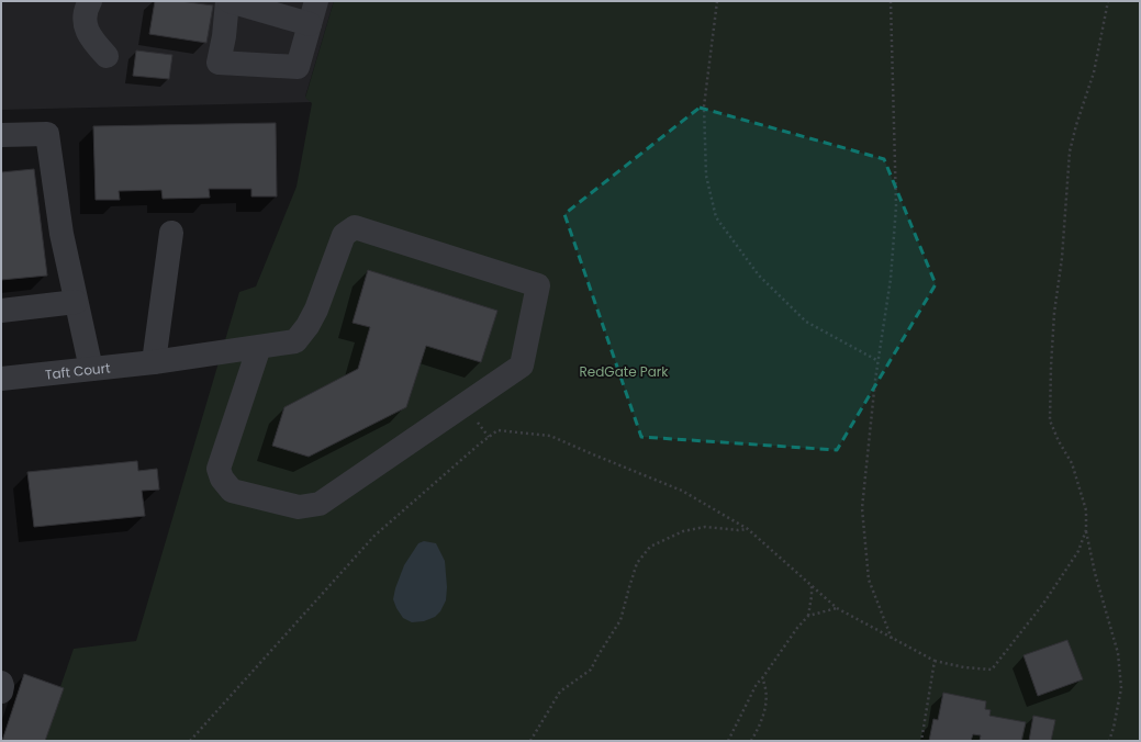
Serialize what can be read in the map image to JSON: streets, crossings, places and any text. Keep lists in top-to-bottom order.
{
  "streets": {
    "street": ["Taft Court"]
  },
  "parks": ["RedGate Park"]
}
